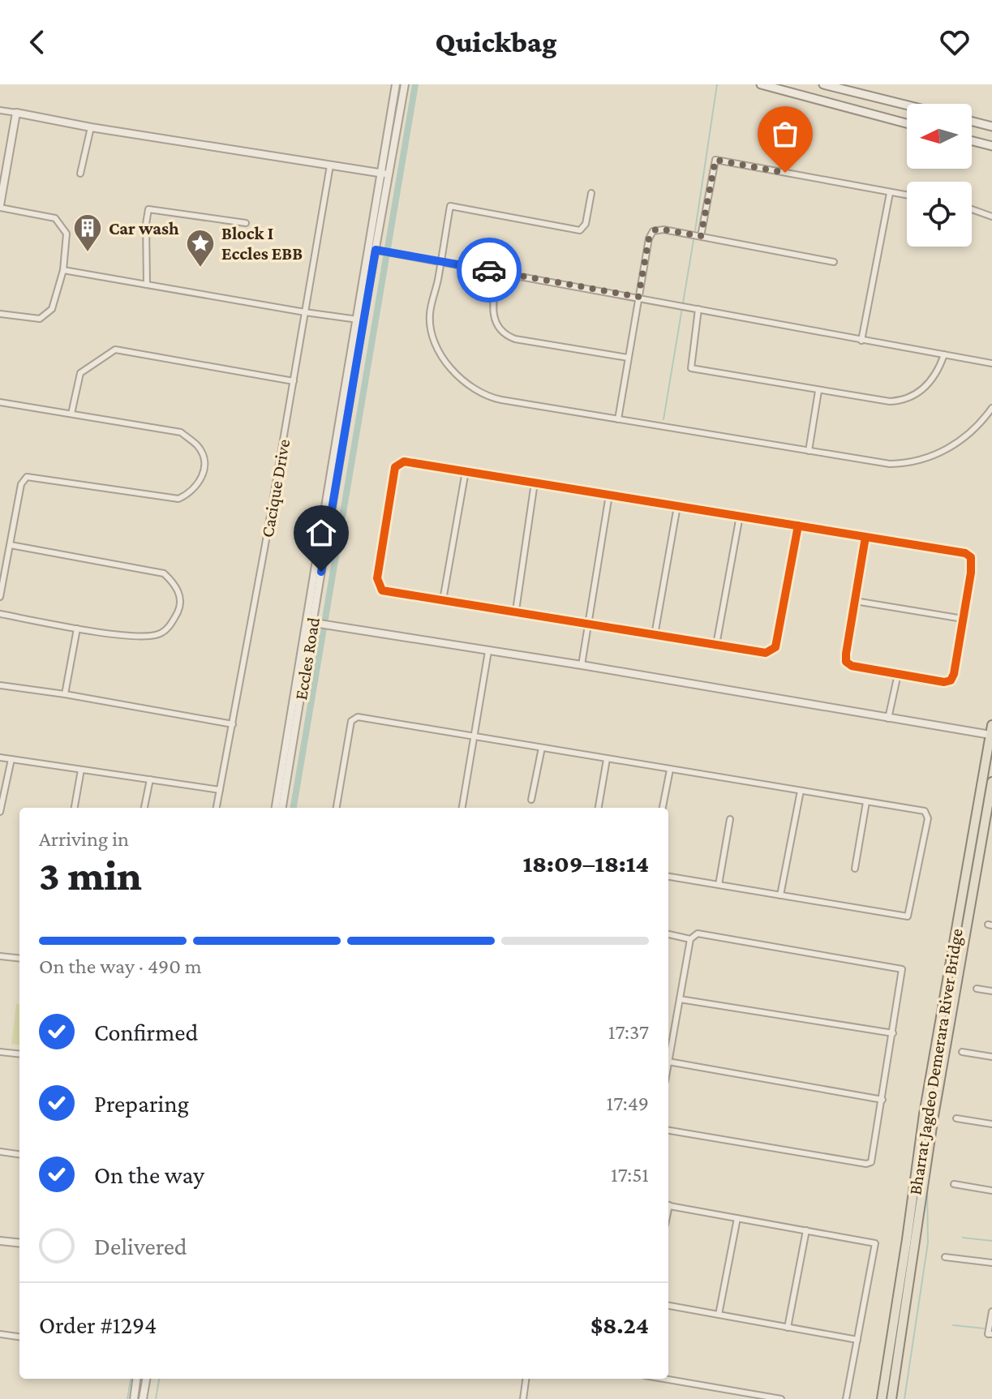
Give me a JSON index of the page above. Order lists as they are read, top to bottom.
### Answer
{
  "streets": {
    "main road": ["Bharrat Jagdeo Demerara River Bridge"],
    "street": ["Cacique Drive", "Eccles Road"]
  },
  "places": {
    "building": ["Car wash"],
    "place": ["Block I Eccles EBB"]
  },
  "north": "left",
  "page": {
    "header": "Quickbag",
    "heading": ["3 min", "Arriving in", "18:09–18:14"],
    "panel": ["Order #1294", "$8.24"],
    "bar": "On the way · 490 m",
    "list": [
      ["Confirmed", "17:37"],
      ["Preparing", "17:49"],
      ["On the way", "17:51"],
      "Delivered"
    ]
  }
}
